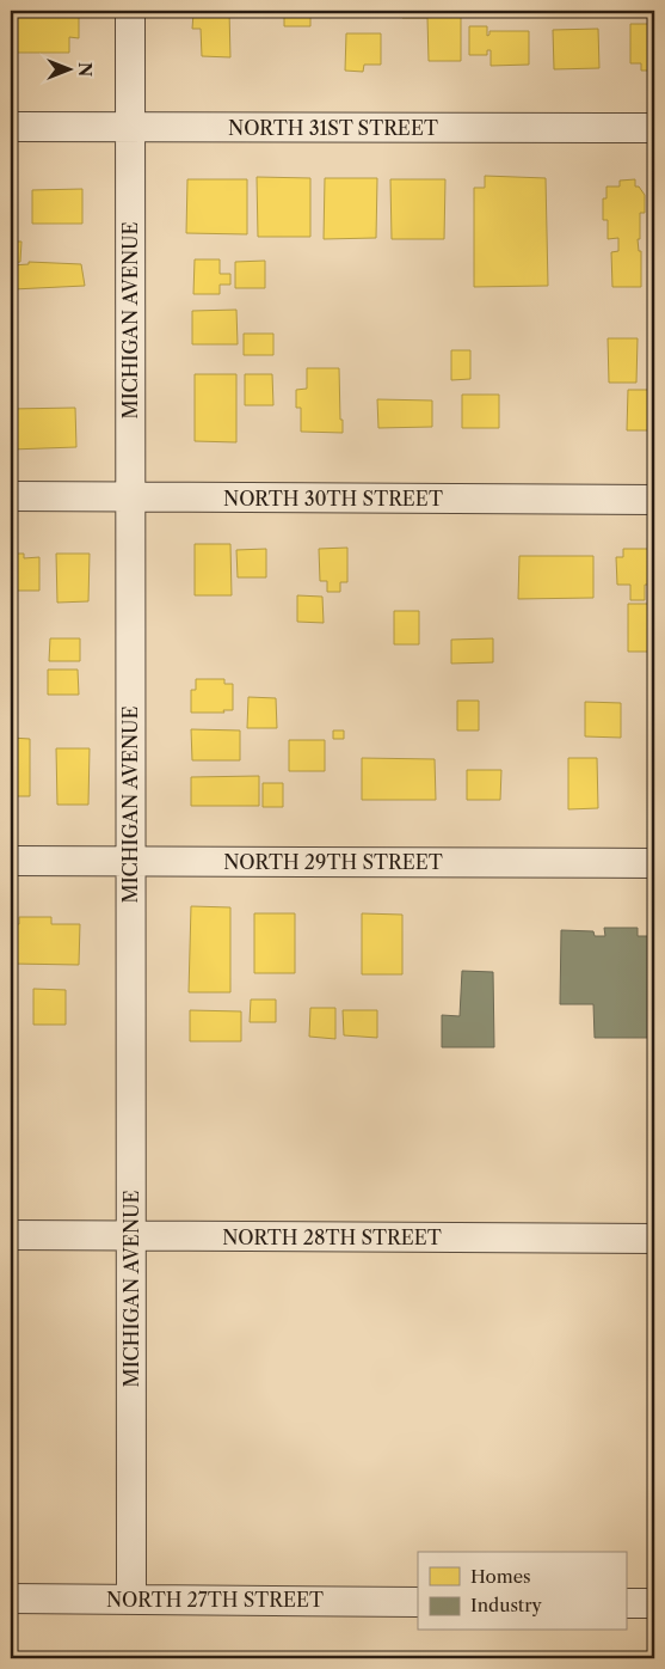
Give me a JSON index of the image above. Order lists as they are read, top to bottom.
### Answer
{
  "streets": {
    "street": [
      "NORTH 31ST STREET",
      "MICHIGAN AVENUE",
      "NORTH 30TH STREET",
      "NORTH 29TH STREET",
      "NORTH 28TH STREET",
      "NORTH 27TH STREET"
    ]
  },
  "crossings": [
    ["NORTH 31ST STREET", "MICHIGAN AVENUE"],
    ["MICHIGAN AVENUE", "NORTH 30TH STREET"],
    ["MICHIGAN AVENUE", "NORTH 29TH STREET"],
    ["MICHIGAN AVENUE", "NORTH 28TH STREET"],
    ["MICHIGAN AVENUE", "NORTH 27TH STREET"]
  ],
  "legend": ["Homes", "Industry"],
  "north": "right"
}
